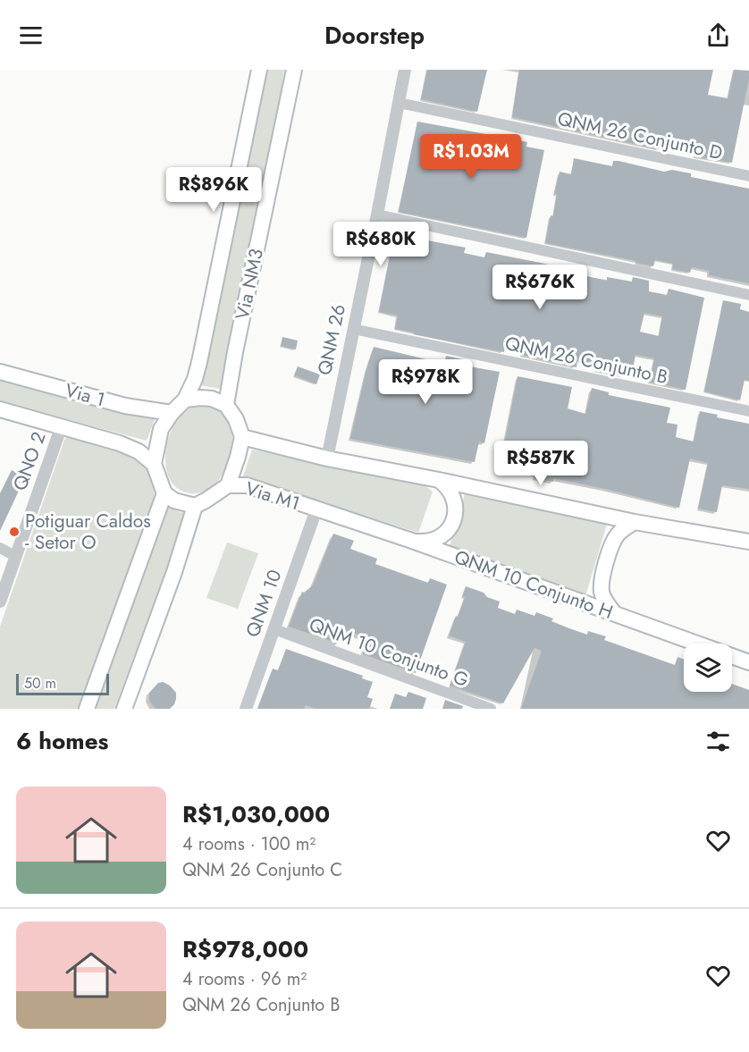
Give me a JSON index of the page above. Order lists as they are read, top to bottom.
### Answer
{
  "streets": {
    "main road": [
      "Via NM3",
      "Via 1",
      "Via M1",
      "QNM 10 Conjunto H"
    ],
    "street": [
      "QNM 26 Conjunto D",
      "QNM 26",
      "QNM 26 Conjunto B",
      "QNO 2",
      "QNM 10",
      "QNM 10 Conjunto G"
    ]
  },
  "crossings": [
    ["QNM 26 Conjunto D", "QNM 26"],
    ["Via NM3", "Via 1"],
    ["Via NM3", "Via M1"],
    ["QNM 26", "QNM 26 Conjunto B"],
    ["Via 1", "QNO 2"],
    ["Via 1", "Via M1"],
    ["Via M1", "QNM 10 Conjunto H"],
    ["Via M1", "QNM 10"],
    ["QNM 10 Conjunto H", "QNM 10"],
    ["QNM 10", "QNM 10 Conjunto G"]
  ],
  "places": ["Potiguar Caldos - Setor O"],
  "scale_bar": "50 m",
  "page": {
    "header": "Doorstep",
    "price": [
      "R$1.03M",
      "R$896K",
      "R$680K",
      "R$676K",
      "R$978K",
      "R$587K"
    ],
    "scale": "50 m",
    "heading": "6 homes",
    "list": [
      {
        "name": "R$1,030,000",
        "note": "4 rooms · 100 m² · QNM 26 Conjunto C"
      },
      {
        "name": "R$978,000",
        "note": "4 rooms · 96 m² · QNM 26 Conjunto B"
      }
    ]
  }
}
